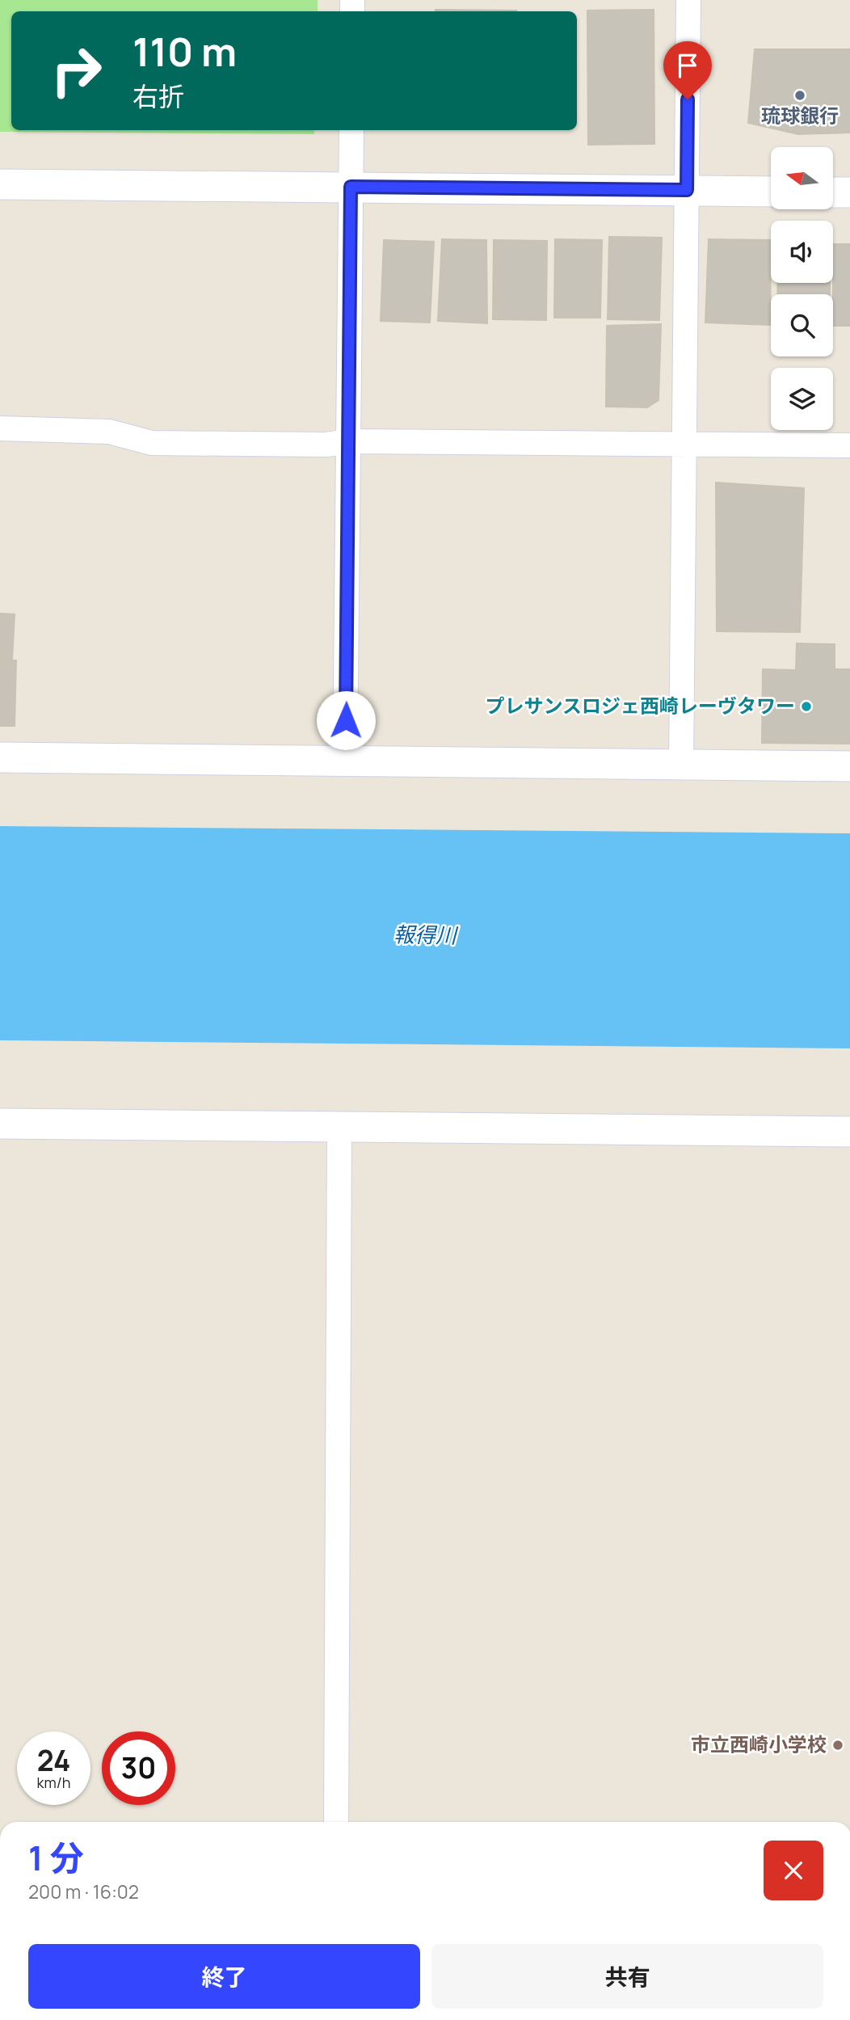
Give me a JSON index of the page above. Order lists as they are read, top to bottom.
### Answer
{
  "water": ["報得川"],
  "places": ["琉球銀行", "プレサンスロジェ西崎レーヴタワー", "市立西崎小学校"],
  "north": "left",
  "page": {
    "turn": ["110 m", "右折"],
    "speed": "24 km/h",
    "limit": "30",
    "heading": ["1 分", "200 m · 16:02"],
    "buttons": ["終了", "共有"]
  }
}
